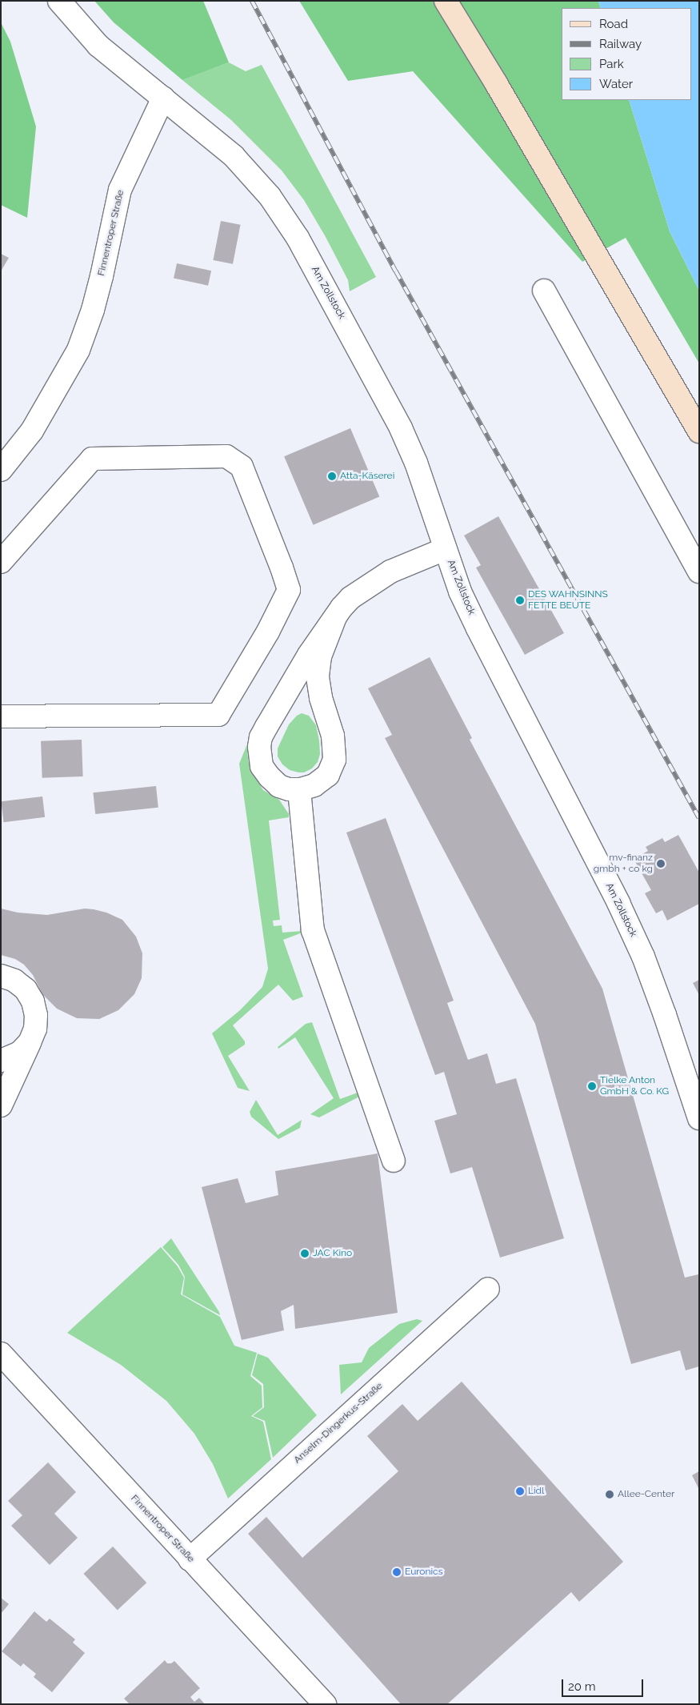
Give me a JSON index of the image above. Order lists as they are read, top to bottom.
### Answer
{
  "streets": {
    "street": ["Finnentroper Straße", "Am Zollstock", "Anselm-Dingerkus-Straße"]
  },
  "crossings": [
    ["Finnentroper Straße", "Am Zollstock"],
    ["Finnentroper Straße", "Anselm-Dingerkus-Straße"]
  ],
  "places": [
    "Atta-Käserei",
    "DES WAHNSINNS FETTE BEUTE",
    "mv-finanz gmbh + co kg",
    "Tielke Anton GmbH & Co. KG",
    "JAC Kino",
    "Lidl",
    "Allee-Center",
    "Euronics"
  ],
  "legend": [
    "Road",
    "Railway",
    "Park",
    "Water"
  ],
  "scale_bar": "20 m"
}
